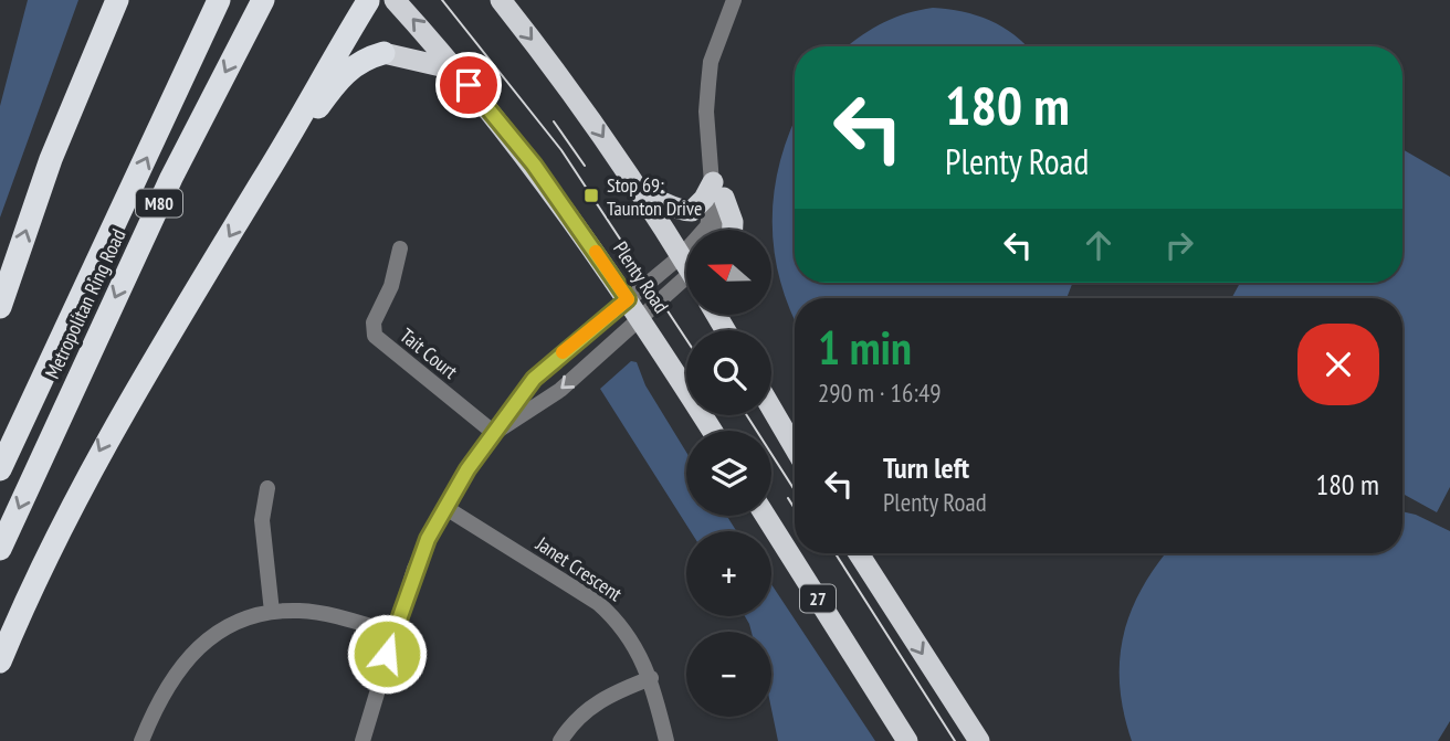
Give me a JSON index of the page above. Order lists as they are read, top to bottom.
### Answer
{
  "streets": {
    "highway": [
      "M80",
      "Plenty Road",
      "Metropolitan Ring Road",
      "27"
    ],
    "street": ["Tait Court", "Janet Crescent"]
  },
  "places": {
    "transit": ["Stop 69: Taunton Drive"]
  },
  "north": "left",
  "page": {
    "turn": ["180 m", "Plenty Road"],
    "map_buttons": ["+", "−"],
    "heading": ["1 min", "290 m · 16:49"],
    "list": [
      {
        "name": "Turn left",
        "note": "Plenty Road",
        "value": "180 m"
      }
    ]
  }
}
